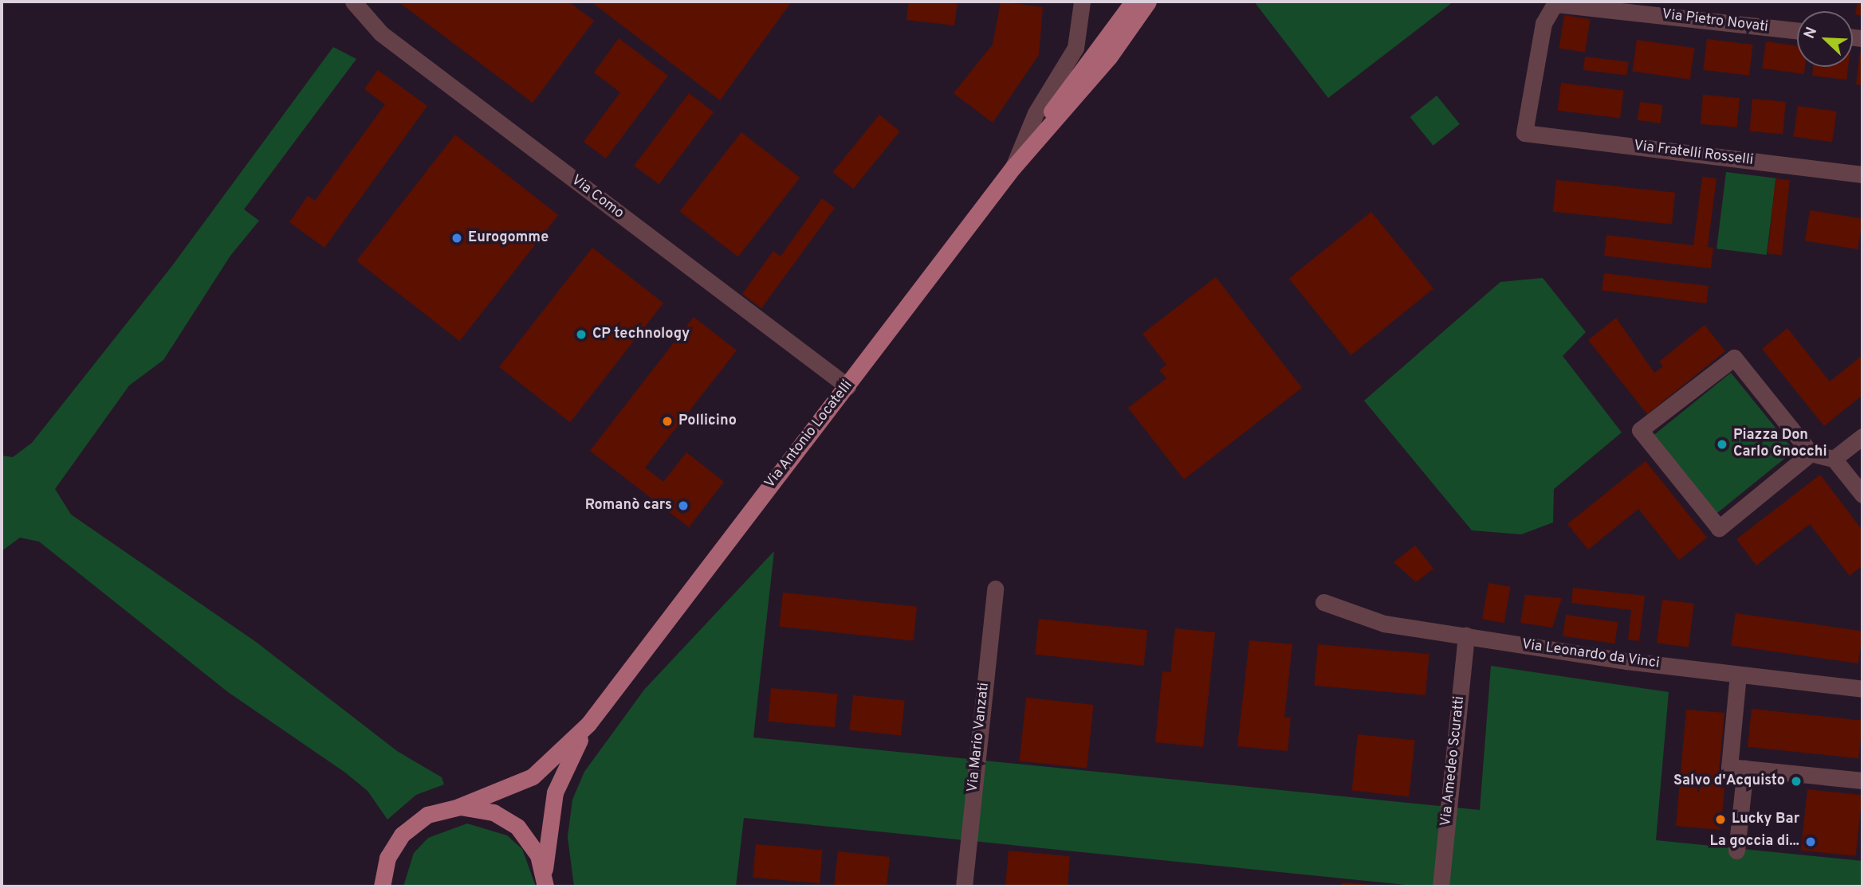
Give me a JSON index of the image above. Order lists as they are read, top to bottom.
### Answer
{
  "streets": {
    "main road": ["Via Antonio Locatelli"],
    "street": [
      "Via Pietro Novati",
      "Via Fratelli Rosselli",
      "Via Como",
      "Via Leonardo da Vinci",
      "Via Mario Vanzati",
      "Via Amedeo Scuratti"
    ]
  },
  "crossings": [
    ["Via Pietro Novati", "Via Fratelli Rosselli"],
    ["Via Como", "Via Antonio Locatelli"],
    ["Via Leonardo da Vinci", "Via Amedeo Scuratti"]
  ],
  "places": [
    "Eurogomme",
    "CP technology",
    "Pollicino",
    "Piazza Don Carlo Gnocchi",
    "Romanò cars",
    "Salvo d'Acquisto",
    "Lucky Bar",
    "La goccia di..."
  ],
  "north": "top left"
}
